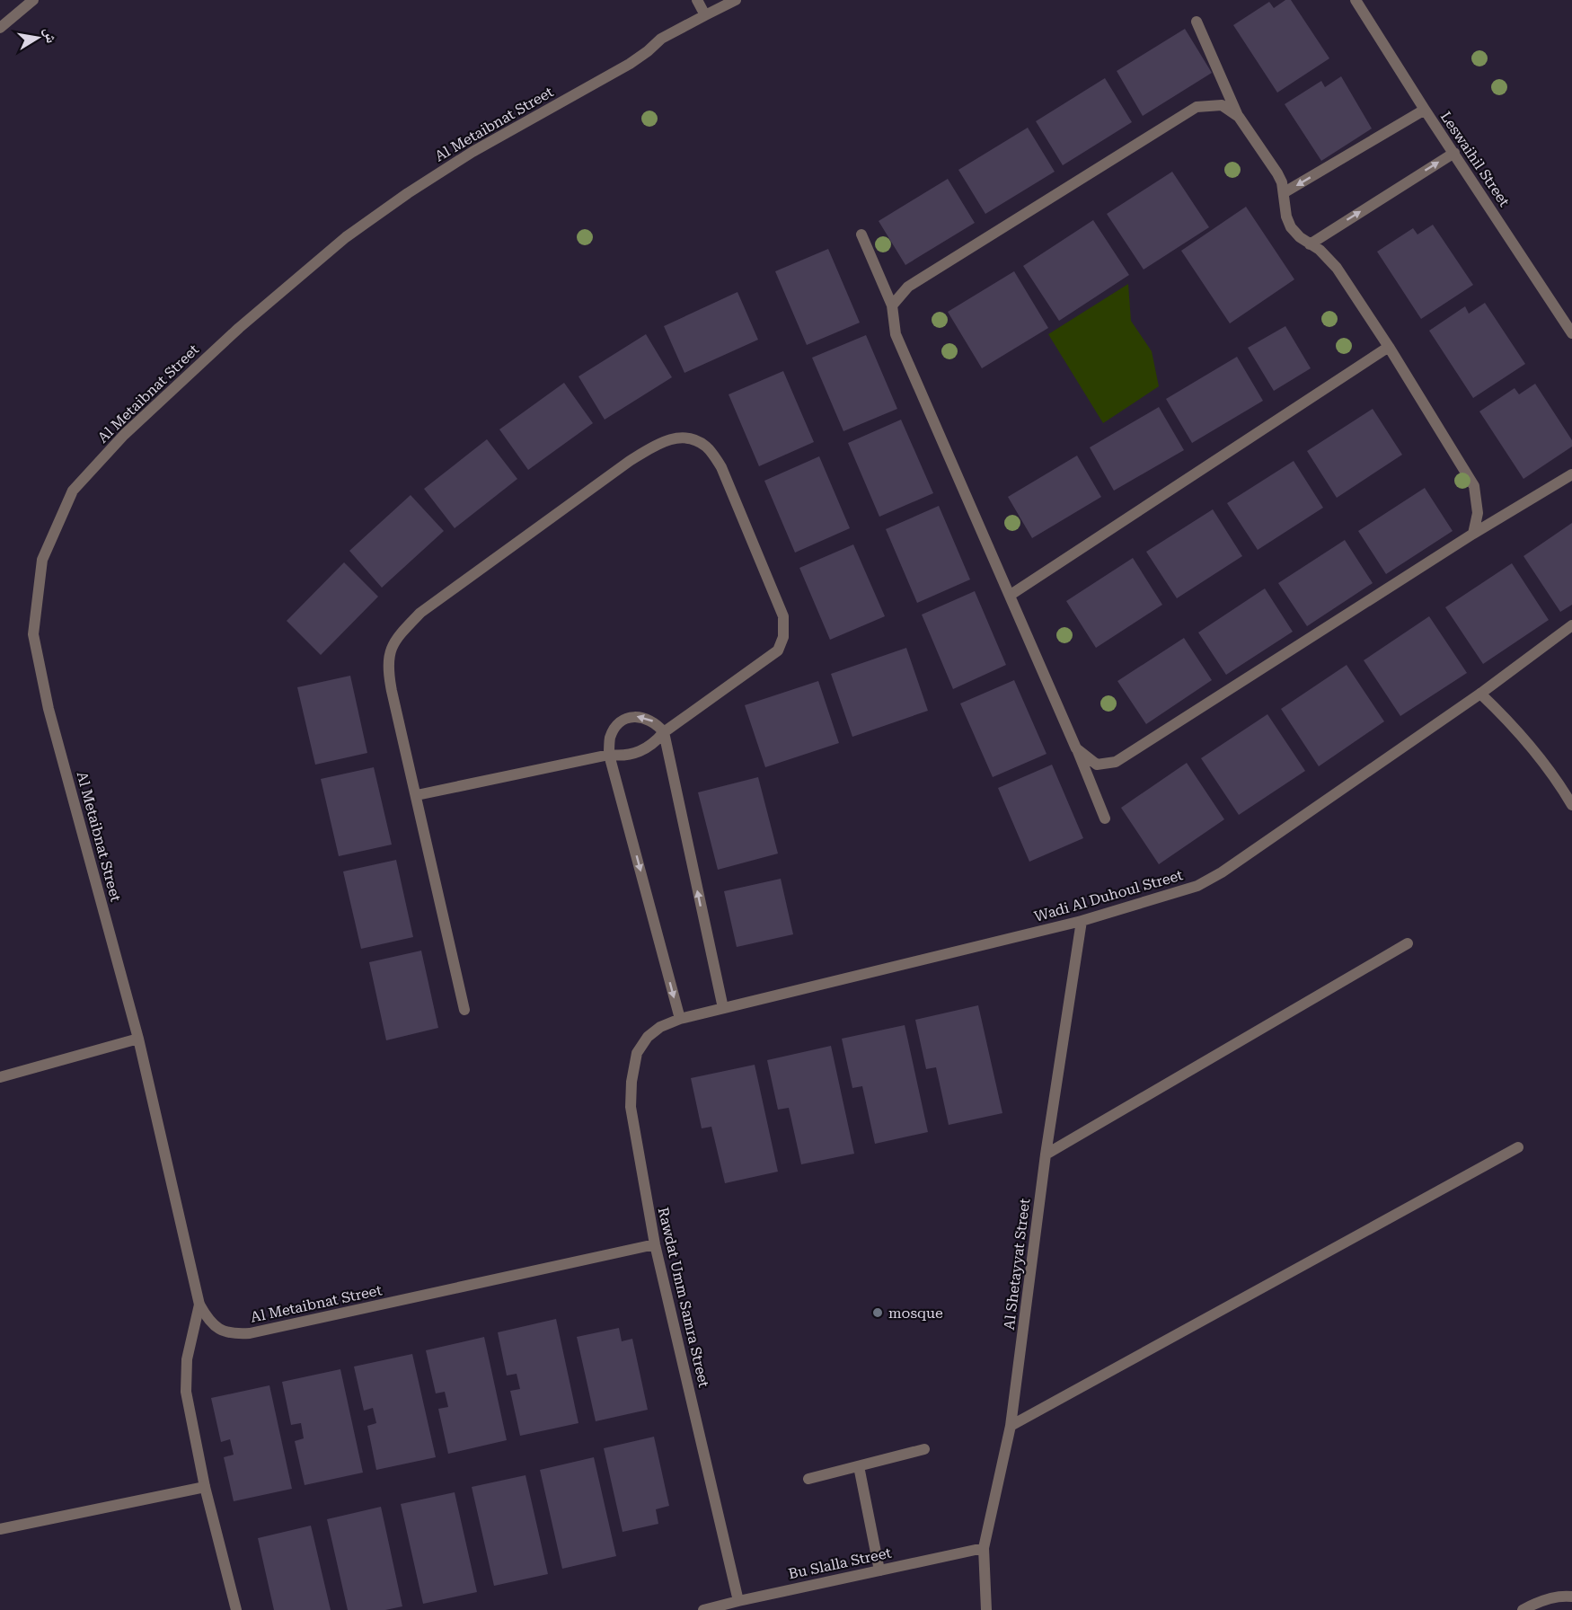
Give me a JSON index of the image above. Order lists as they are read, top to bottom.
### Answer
{
  "streets": {
    "street": [
      "Al Metaibnat Street",
      "Leswaihil Street",
      "Wadi Al Duhoul Street",
      "Al Shetayyat Street",
      "Rawdat Umm Samra Street",
      "Bu Slalla Street"
    ]
  },
  "crossings": [
    ["Al Metaibnat Street", "Rawdat Umm Samra Street"],
    ["Wadi Al Duhoul Street", "Al Shetayyat Street"],
    ["Wadi Al Duhoul Street", "Rawdat Umm Samra Street"],
    ["Al Shetayyat Street", "Bu Slalla Street"],
    ["Rawdat Umm Samra Street", "Bu Slalla Street"]
  ],
  "places": ["mosque"],
  "north": "right"
}
